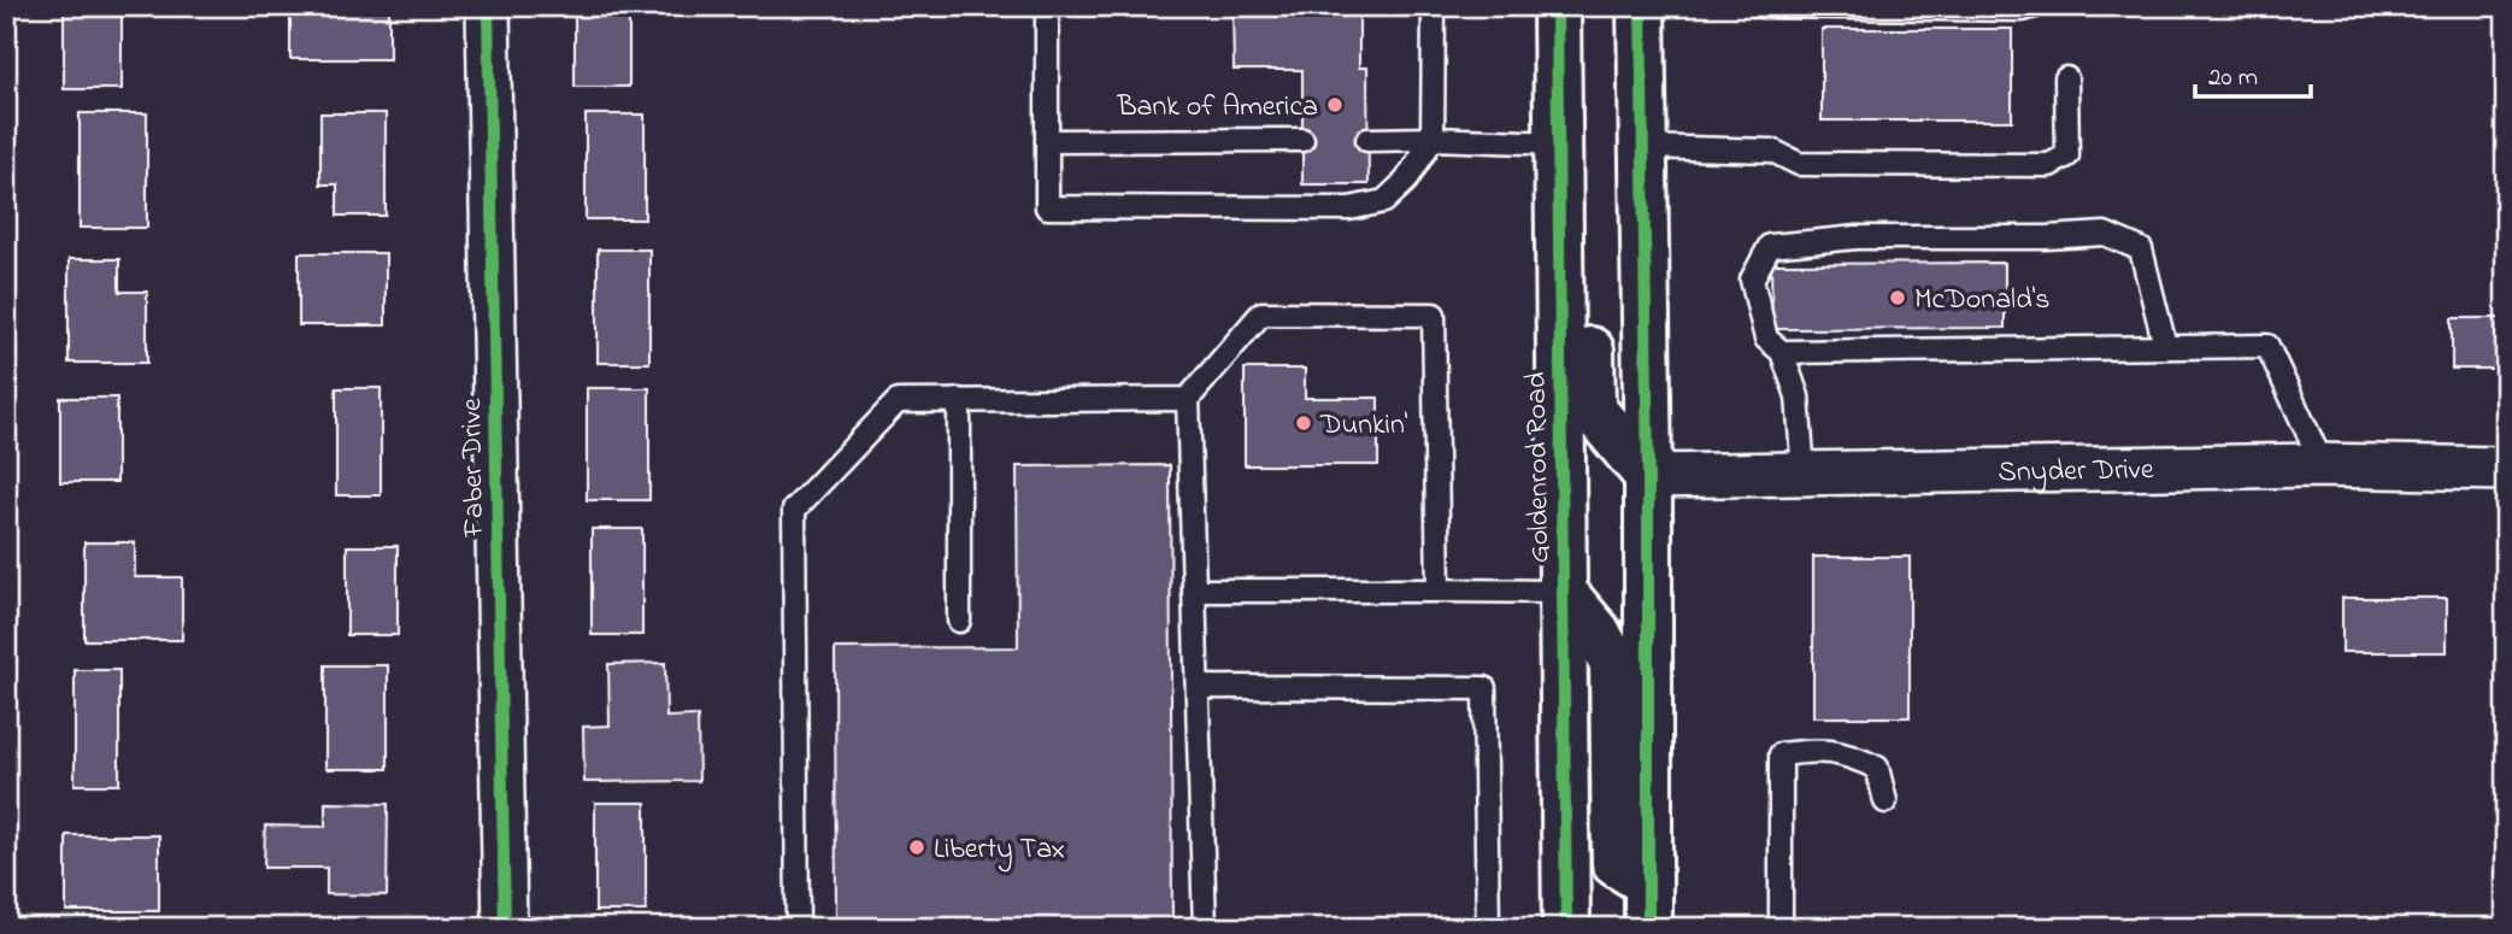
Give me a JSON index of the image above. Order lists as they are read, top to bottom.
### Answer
{
  "streets": {
    "main road": ["Goldenrod Road"],
    "street": ["Faber Drive", "Snyder Drive"]
  },
  "places": [
    "Bank of America",
    "McDonald's",
    "Dunkin'",
    "Liberty Tax"
  ],
  "scale_bar": "20 m"
}
